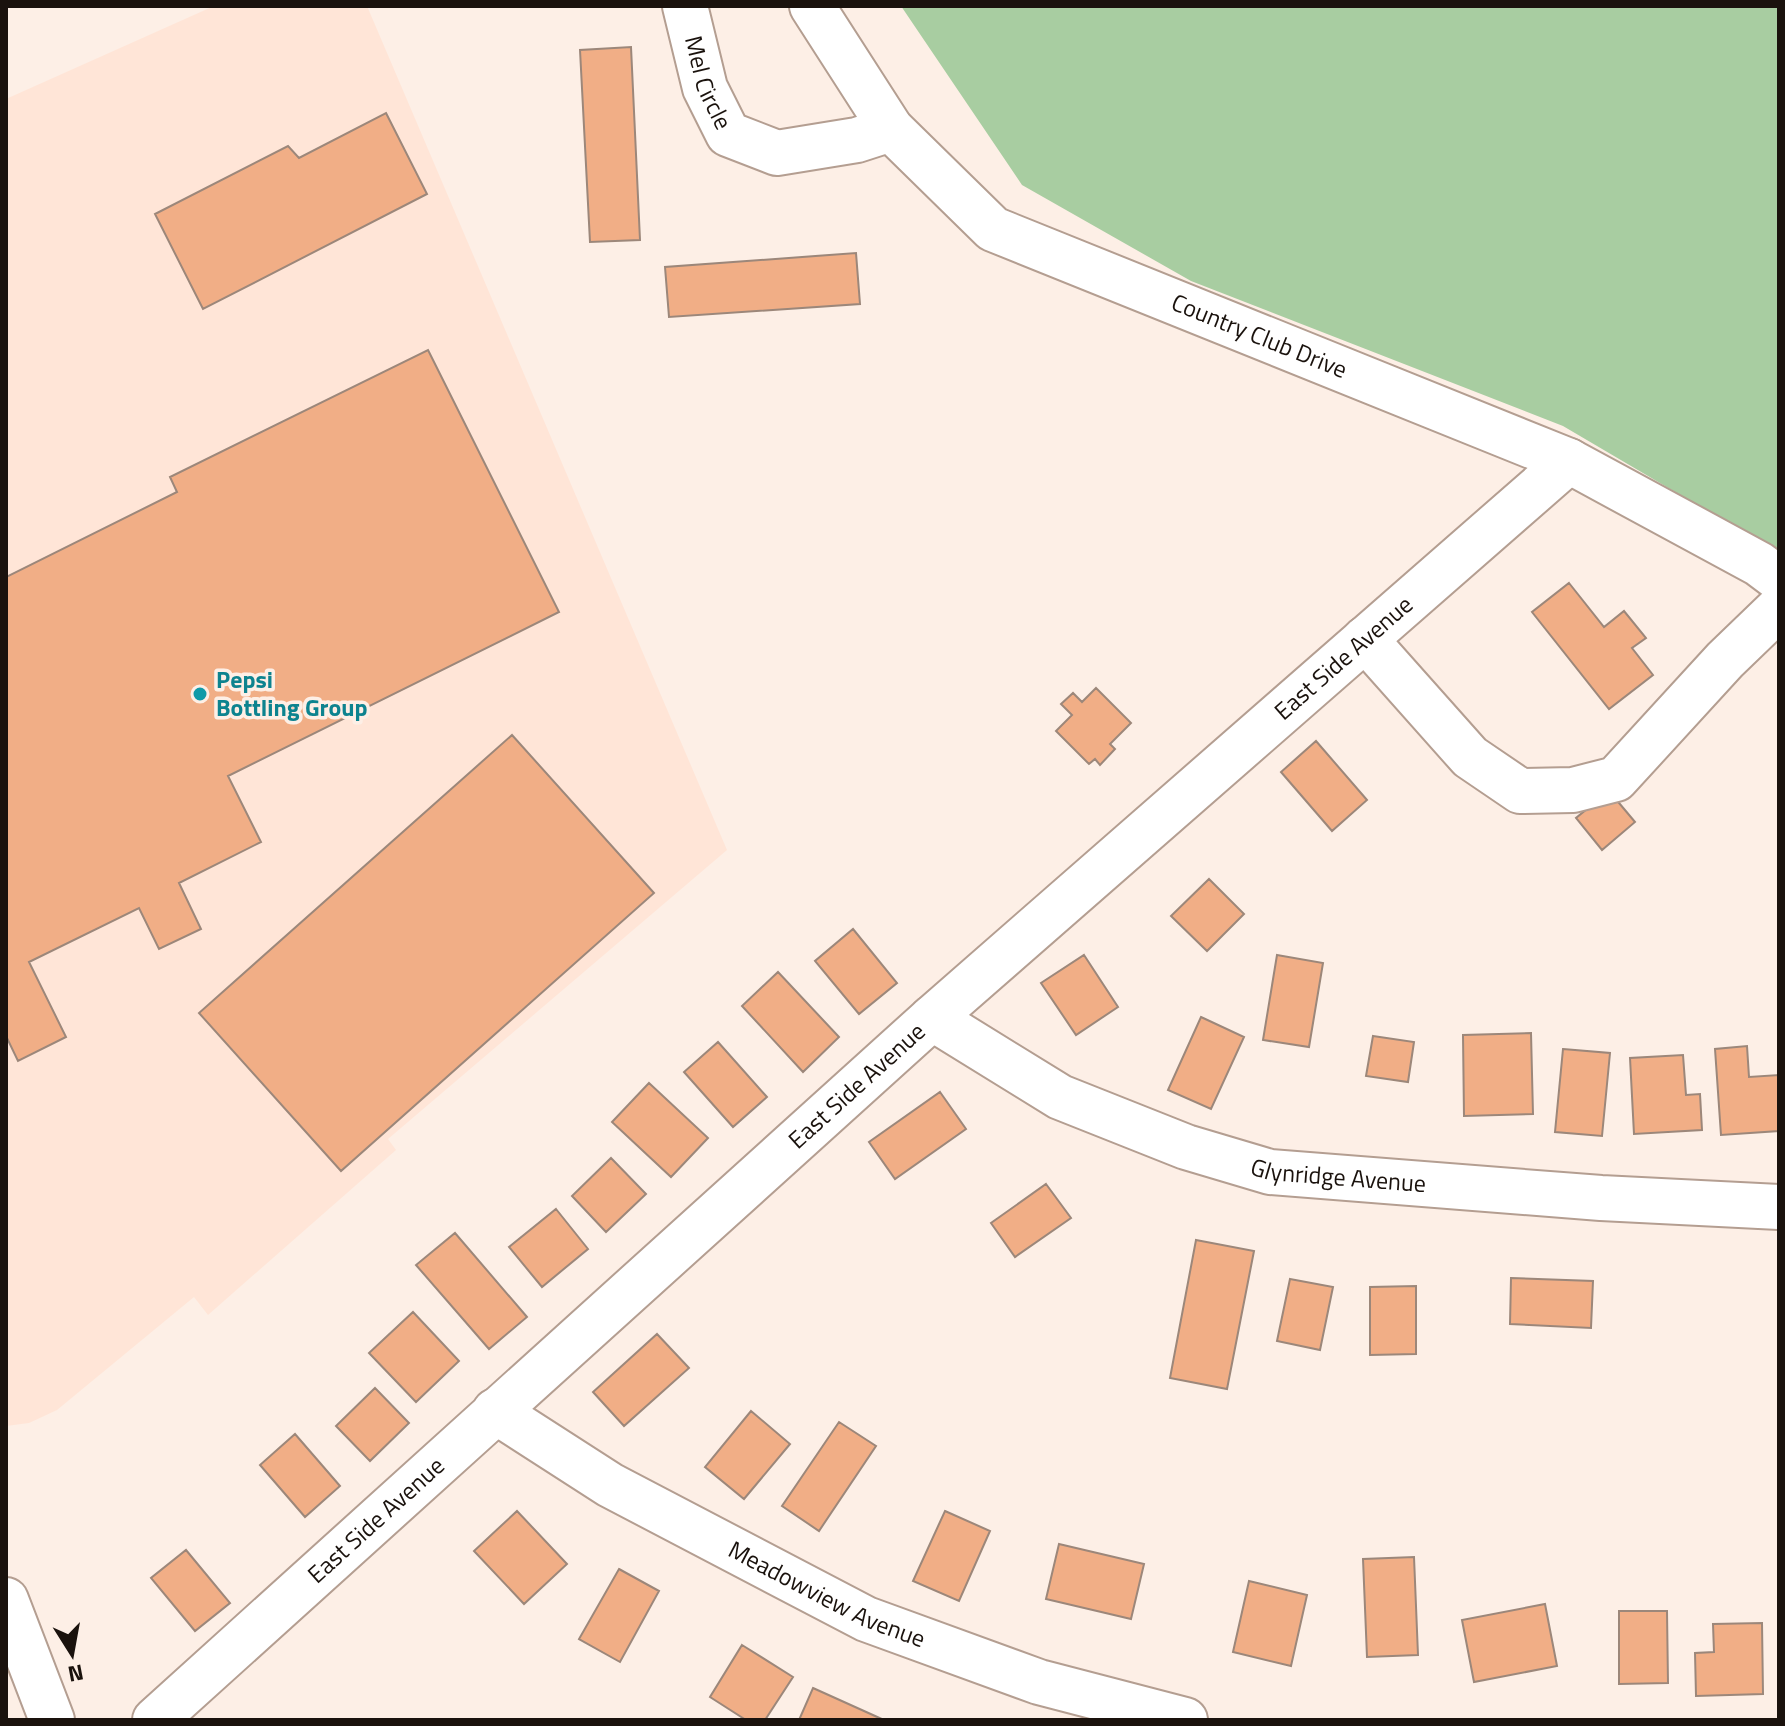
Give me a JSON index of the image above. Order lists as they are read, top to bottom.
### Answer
{
  "streets": {
    "street": [
      "Mel Circle",
      "Country Club Drive",
      "East Side Avenue",
      "Glynridge Avenue",
      "Meadowview Avenue"
    ]
  },
  "crossings": [
    ["Mel Circle", "Country Club Drive"],
    ["Country Club Drive", "East Side Avenue"],
    ["East Side Avenue", "Glynridge Avenue"],
    ["East Side Avenue", "Meadowview Avenue"]
  ],
  "places": ["Pepsi Bottling Group"],
  "north": "bottom"
}
